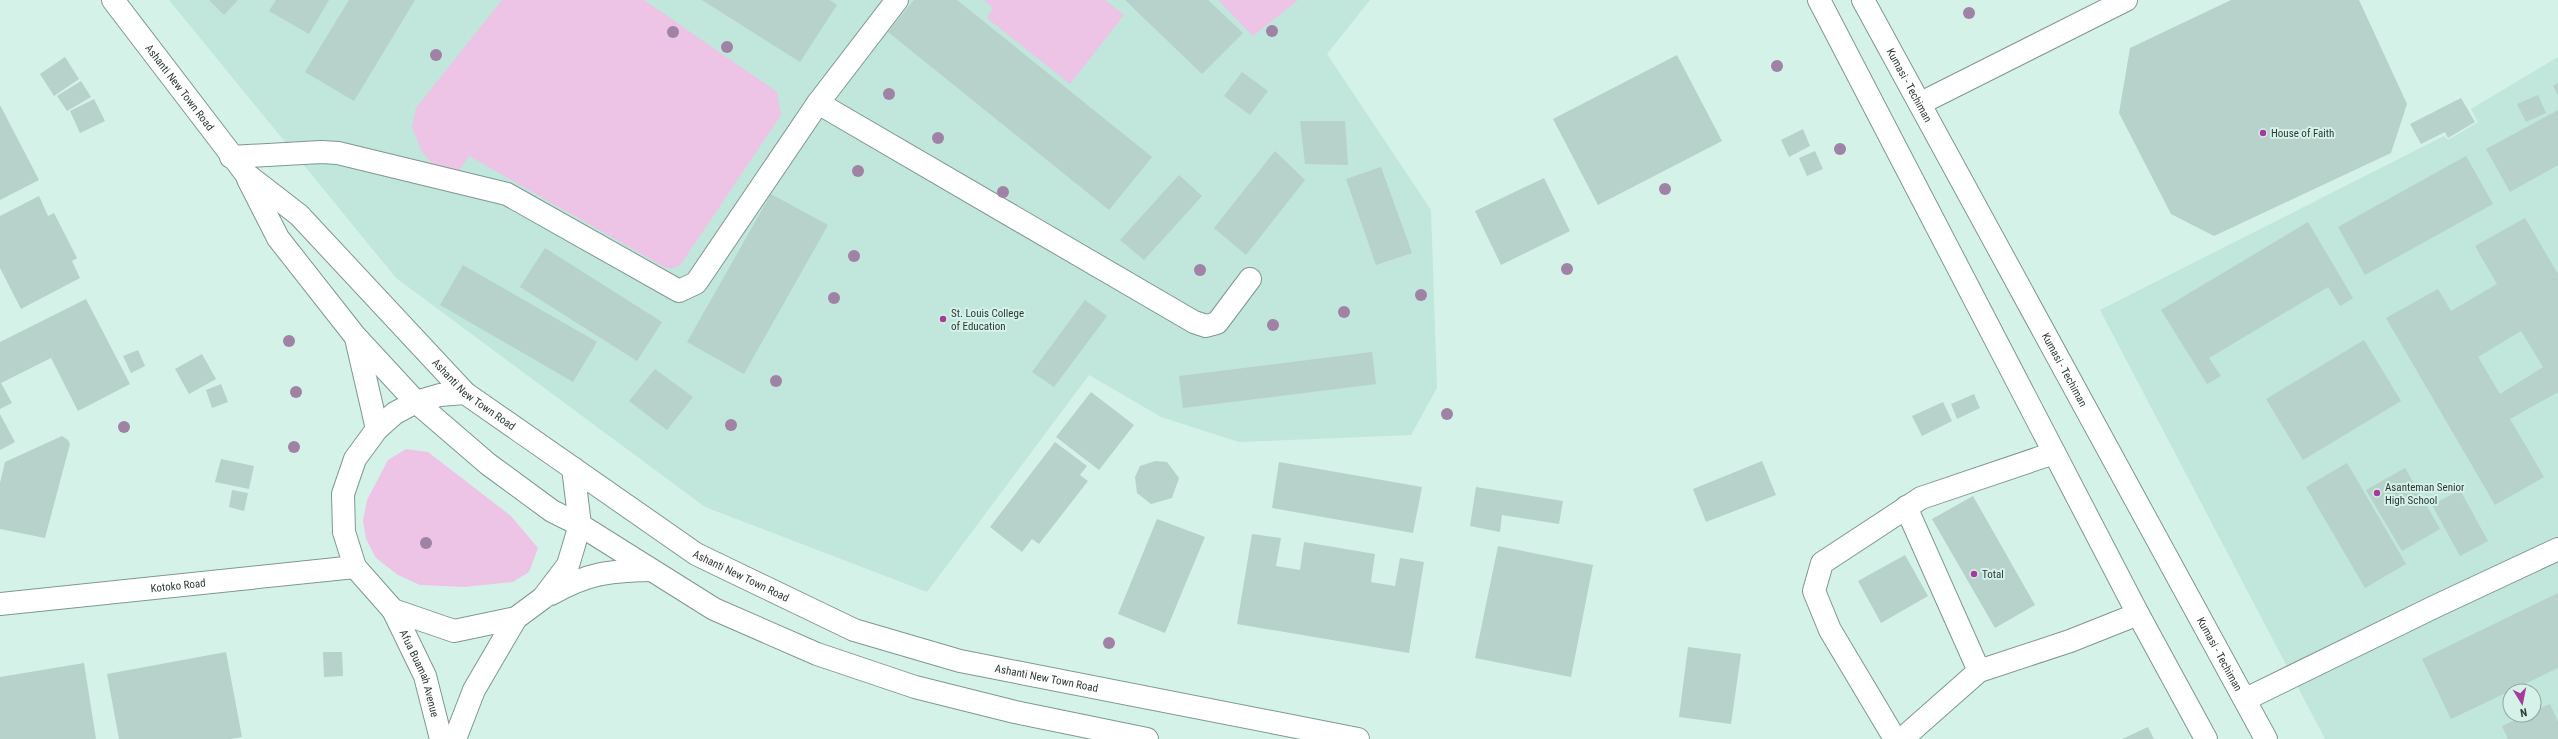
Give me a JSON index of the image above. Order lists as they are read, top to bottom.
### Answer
{
  "streets": {
    "street": [
      "Kumasi - Techiman",
      "Ashanti New Town Road",
      "Kotoko Road",
      "Afua Buamah Avenue"
    ]
  },
  "places": [
    "House of Faith",
    "St. Louis College of Education",
    "Asanteman Senior High School",
    "Total"
  ],
  "north": "bottom"
}
